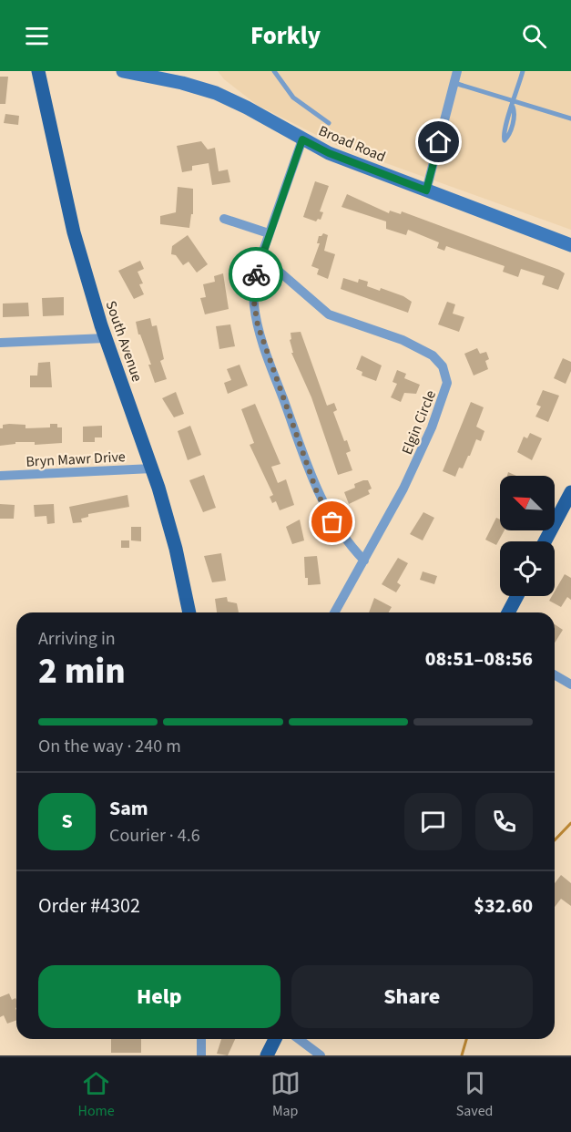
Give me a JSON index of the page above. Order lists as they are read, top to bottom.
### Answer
{
  "streets": {
    "main road": ["South Avenue"],
    "street": ["Broad Road", "Elgin Circle", "Bryn Mawr Drive"]
  },
  "crossings": [
    ["South Avenue", "Bryn Mawr Drive"]
  ],
  "north": "top left",
  "page": {
    "header": "Forkly",
    "heading": ["2 min", "Arriving in", "08:51–08:56"],
    "panel": [
      "Sam",
      "Courier · 4.6",
      "Order #4302",
      "$32.60"
    ],
    "bar": "On the way · 240 m",
    "round": "S",
    "buttons": ["Help", "Share"],
    "tabs": ["Home", "Map", "Saved"]
  }
}
